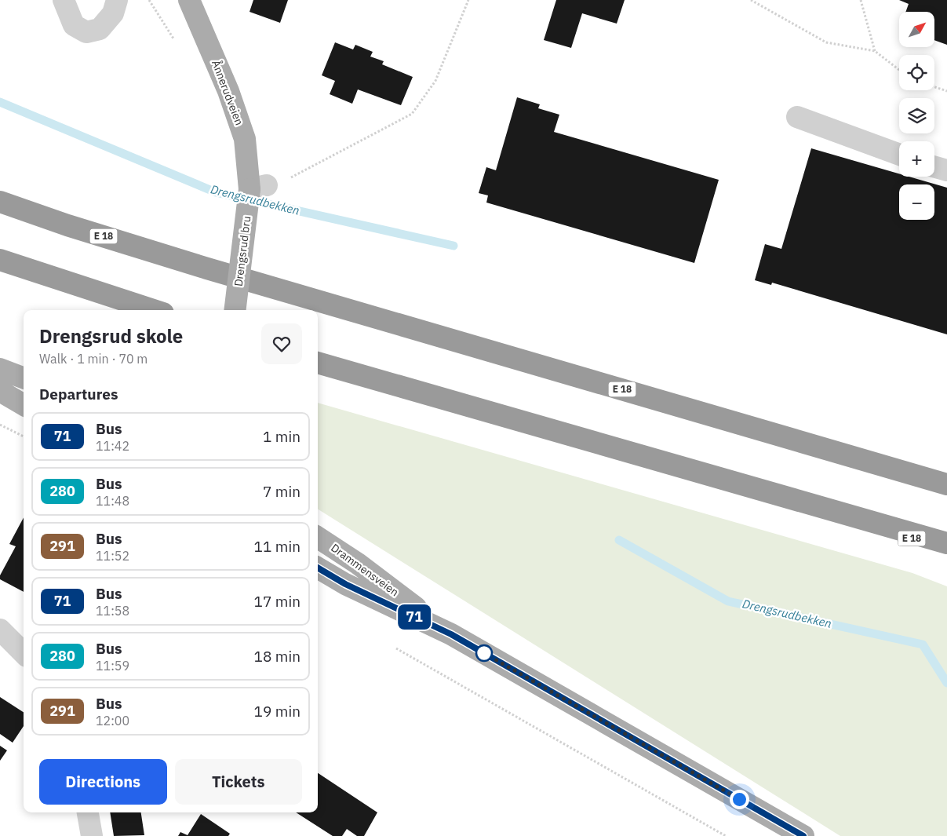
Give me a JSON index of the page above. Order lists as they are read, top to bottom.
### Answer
{
  "streets": {
    "highway": ["E 18"],
    "main road": ["Ånnerudveien", "Drengsrud bru", "Drammensveien"]
  },
  "crossings": [
    ["Ånnerudveien", "Drengsrud bru"]
  ],
  "water": ["Drengsrudbekken"],
  "lines": ["bus line 71"],
  "north": "top right",
  "page": {
    "on_map": "71",
    "map_buttons": ["+", "−"],
    "heading": [
      ["Drengsrud skole", "Walk · 1 min · 70 m"],
      "Departures"
    ],
    "list": [
      {
        "mark": "71",
        "name": "Bus",
        "note": "11:42",
        "value": "1 min"
      },
      {
        "mark": "280",
        "name": "Bus",
        "note": "11:48",
        "value": "7 min"
      },
      {
        "mark": "291",
        "name": "Bus",
        "note": "11:52",
        "value": "11 min"
      },
      {
        "mark": "71",
        "name": "Bus",
        "note": "11:58",
        "value": "17 min"
      },
      {
        "mark": "280",
        "name": "Bus",
        "note": "11:59",
        "value": "18 min"
      },
      {
        "mark": "291",
        "name": "Bus",
        "note": "12:00",
        "value": "19 min"
      }
    ],
    "buttons": ["Directions", "Tickets"]
  }
}
